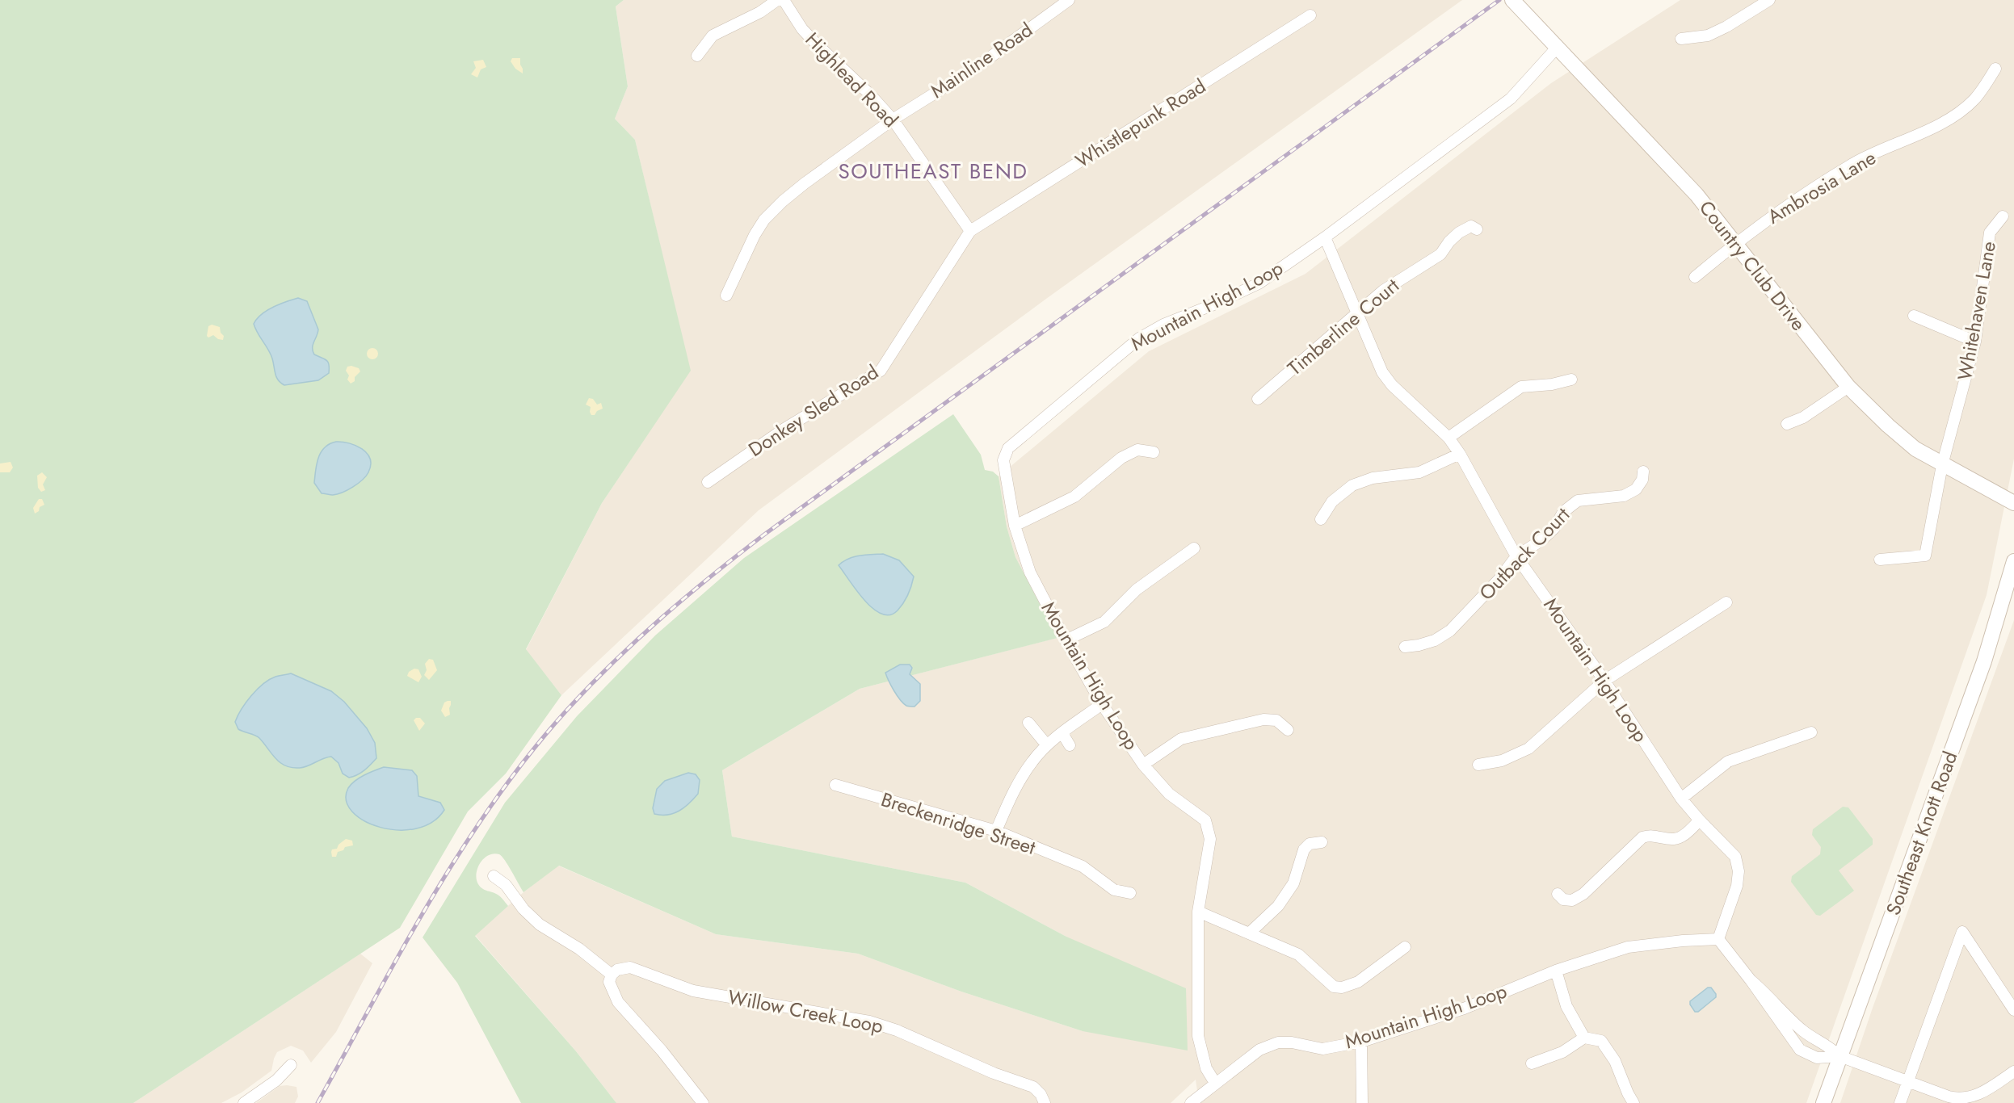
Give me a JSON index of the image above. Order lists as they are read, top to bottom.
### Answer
{
  "streets": {
    "street": [
      "Mainline Road",
      "Highlead Road",
      "Whistlepunk Road",
      "Ambrosia Lane",
      "Country Club Drive",
      "Mountain High Loop",
      "Whitehaven Lane",
      "Timberline Court",
      "Donkey Sled Road",
      "Outback Court",
      "Breckenridge Street",
      "Southeast Knott Road",
      "Willow Creek Loop"
    ]
  },
  "crossings": [
    ["Mainline Road", "Highlead Road"],
    ["Highlead Road", "Whistlepunk Road"],
    ["Highlead Road", "Donkey Sled Road"],
    ["Whistlepunk Road", "Donkey Sled Road"],
    ["Ambrosia Lane", "Country Club Drive"],
    ["Country Club Drive", "Mountain High Loop"],
    ["Country Club Drive", "Whitehaven Lane"],
    ["Mountain High Loop", "Timberline Court"],
    ["Mountain High Loop", "Outback Court"]
  ],
  "districts": ["SOUTHEAST BEND"]
}
